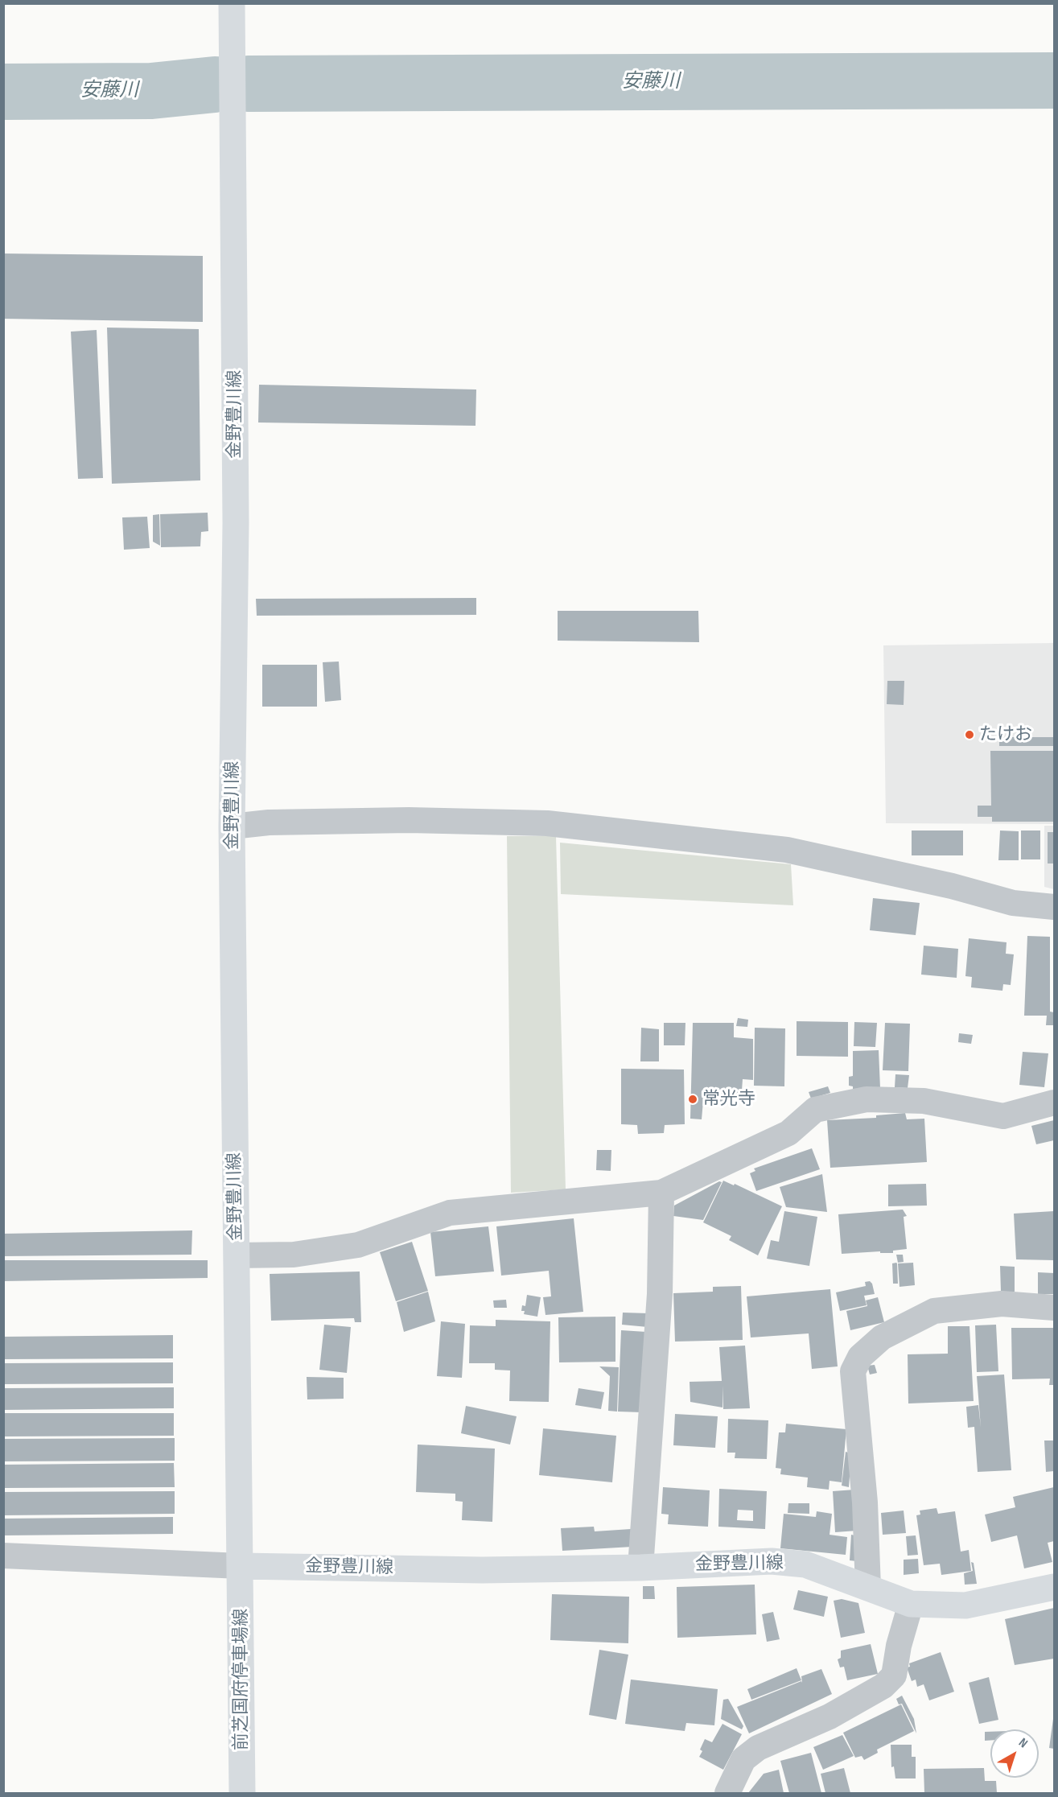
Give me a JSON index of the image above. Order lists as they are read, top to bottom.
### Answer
{
  "streets": {
    "main road": ["金野豊川線", "前芝国府停車場線"]
  },
  "crossings": [
    ["金野豊川線", "前芝国府停車場線"]
  ],
  "water": ["安藤川"],
  "places": ["たけお", "常光寺"],
  "north": "top right"
}
